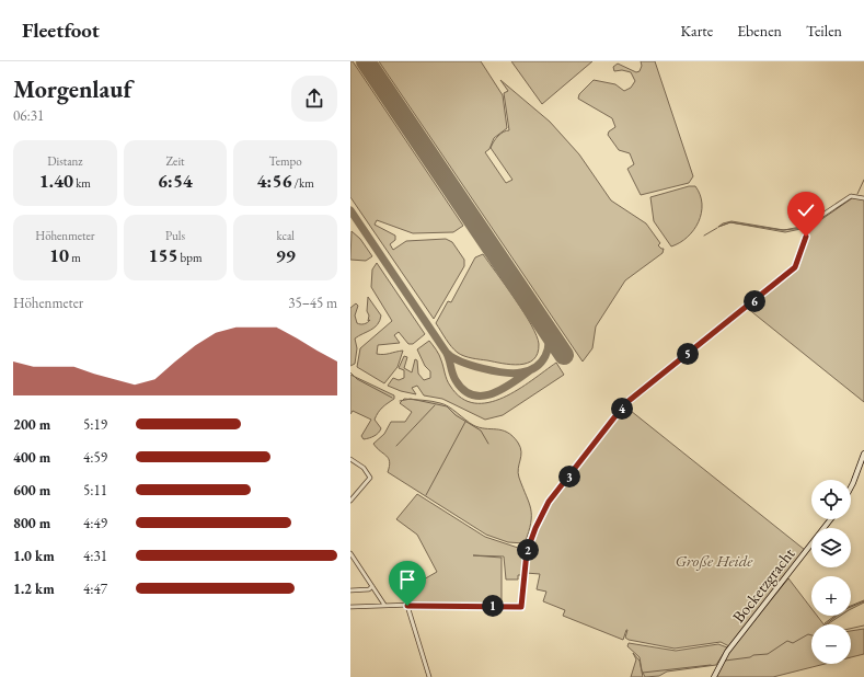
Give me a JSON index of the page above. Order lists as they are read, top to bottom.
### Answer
{
  "streets": {
    "street": ["Bocketzgracht"]
  },
  "parks": ["Große Heide"],
  "page": {
    "header": "Fleetfoot",
    "nav": ["Karte", "Ebenen", "Teilen"],
    "heading": ["Morgenlauf", "06:31"],
    "stats": [
      ["Distanz", "1.40 km"],
      ["Zeit", "6:54"],
      ["Tempo", "4:56 /km"],
      ["Höhenmeter", "10 m"],
      ["Puls", "155 bpm"],
      ["kcal", "99"]
    ],
    "chart": ["Höhenmeter", "35–45 m"],
    "pins": [
      "6",
      "5",
      "4",
      "3",
      "2",
      "1"
    ],
    "list": [
      {
        "name": "200 m",
        "note": "5:19"
      },
      {
        "name": "400 m",
        "note": "4:59"
      },
      {
        "name": "600 m",
        "note": "5:11"
      },
      {
        "name": "800 m",
        "note": "4:49"
      },
      {
        "name": "1.0 km",
        "note": "4:31"
      },
      {
        "name": "1.2 km",
        "note": "4:47"
      }
    ],
    "map_buttons": ["+", "−"]
  }
}
